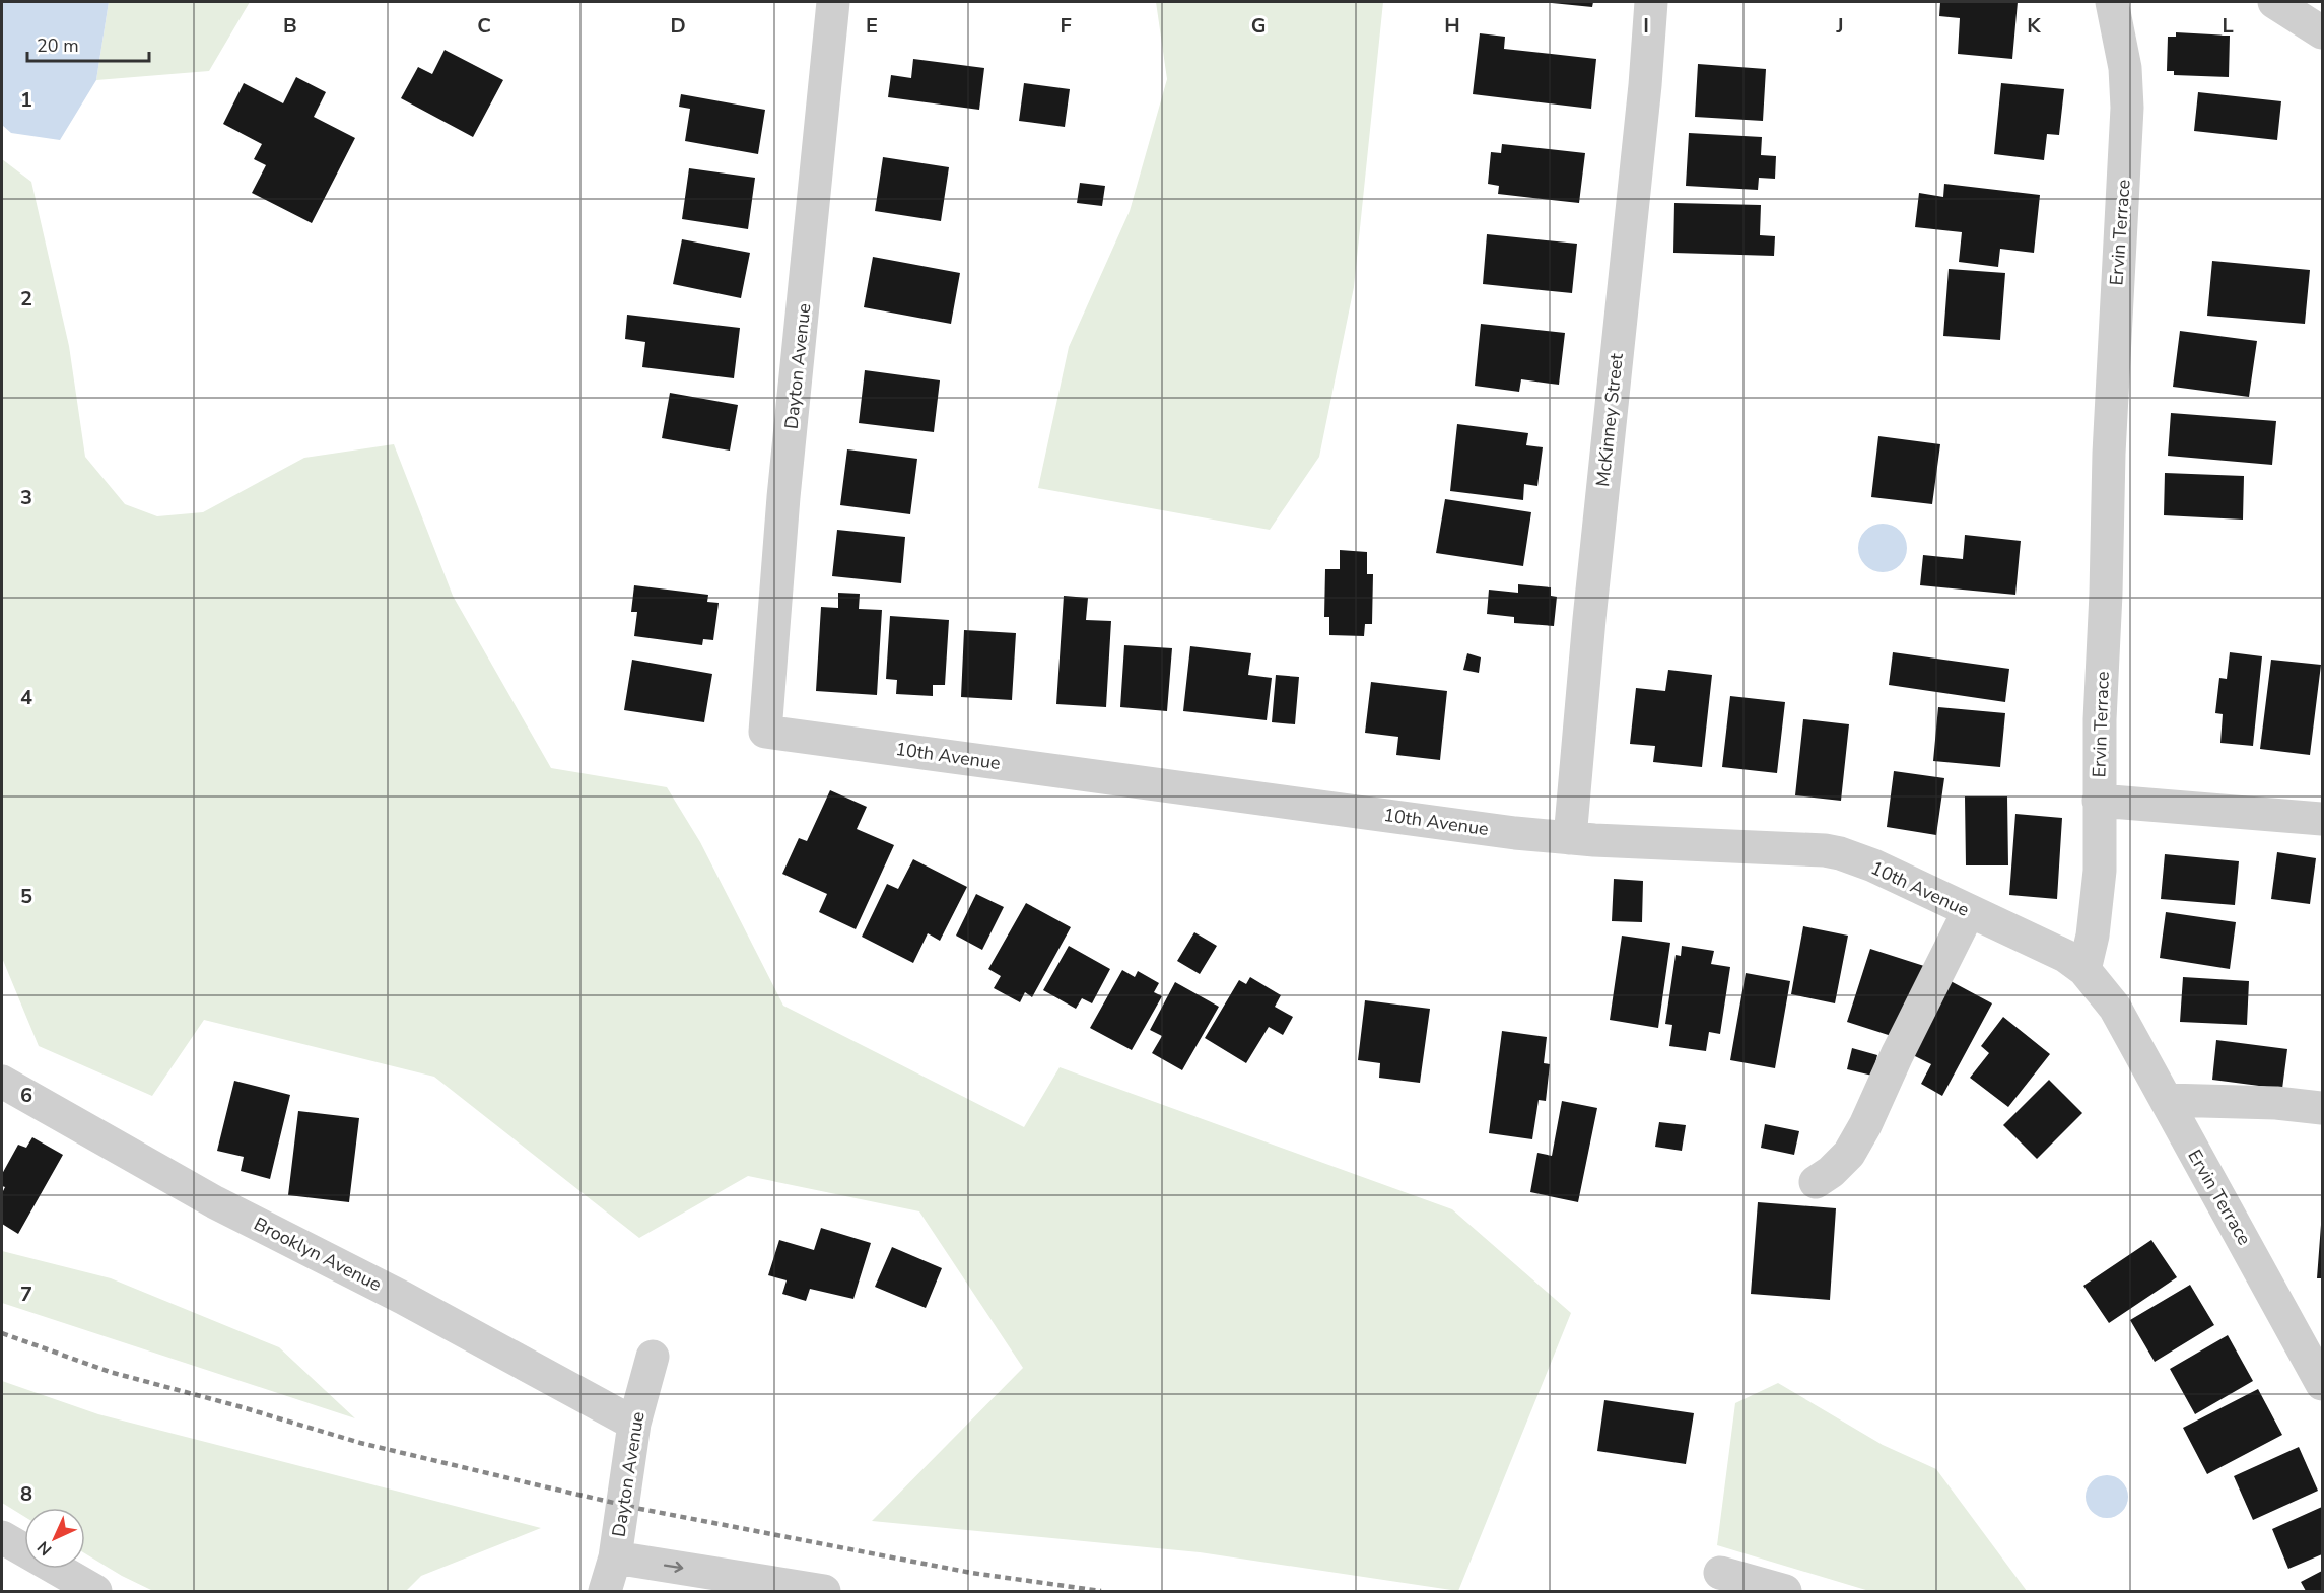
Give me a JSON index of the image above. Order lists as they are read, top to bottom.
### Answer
{
  "streets": {
    "street": [
      "Ervin Terrace",
      "Dayton Avenue",
      "McKinney Street",
      "10th Avenue",
      "Brooklyn Avenue"
    ]
  },
  "crossings": [
    ["Ervin Terrace", "10th Avenue"],
    ["Dayton Avenue", "10th Avenue"],
    ["Dayton Avenue", "Brooklyn Avenue"],
    ["McKinney Street", "10th Avenue"]
  ],
  "scale_bar": "20 m",
  "north": "bottom left",
  "grid": {
    "columns": [
      "B",
      "C",
      "D",
      "E",
      "F",
      "G",
      "H",
      "I",
      "J",
      "K",
      "L"
    ],
    "rows": [
      "1",
      "2",
      "3",
      "4",
      "5",
      "6",
      "7",
      "8"
    ]
  }
}
